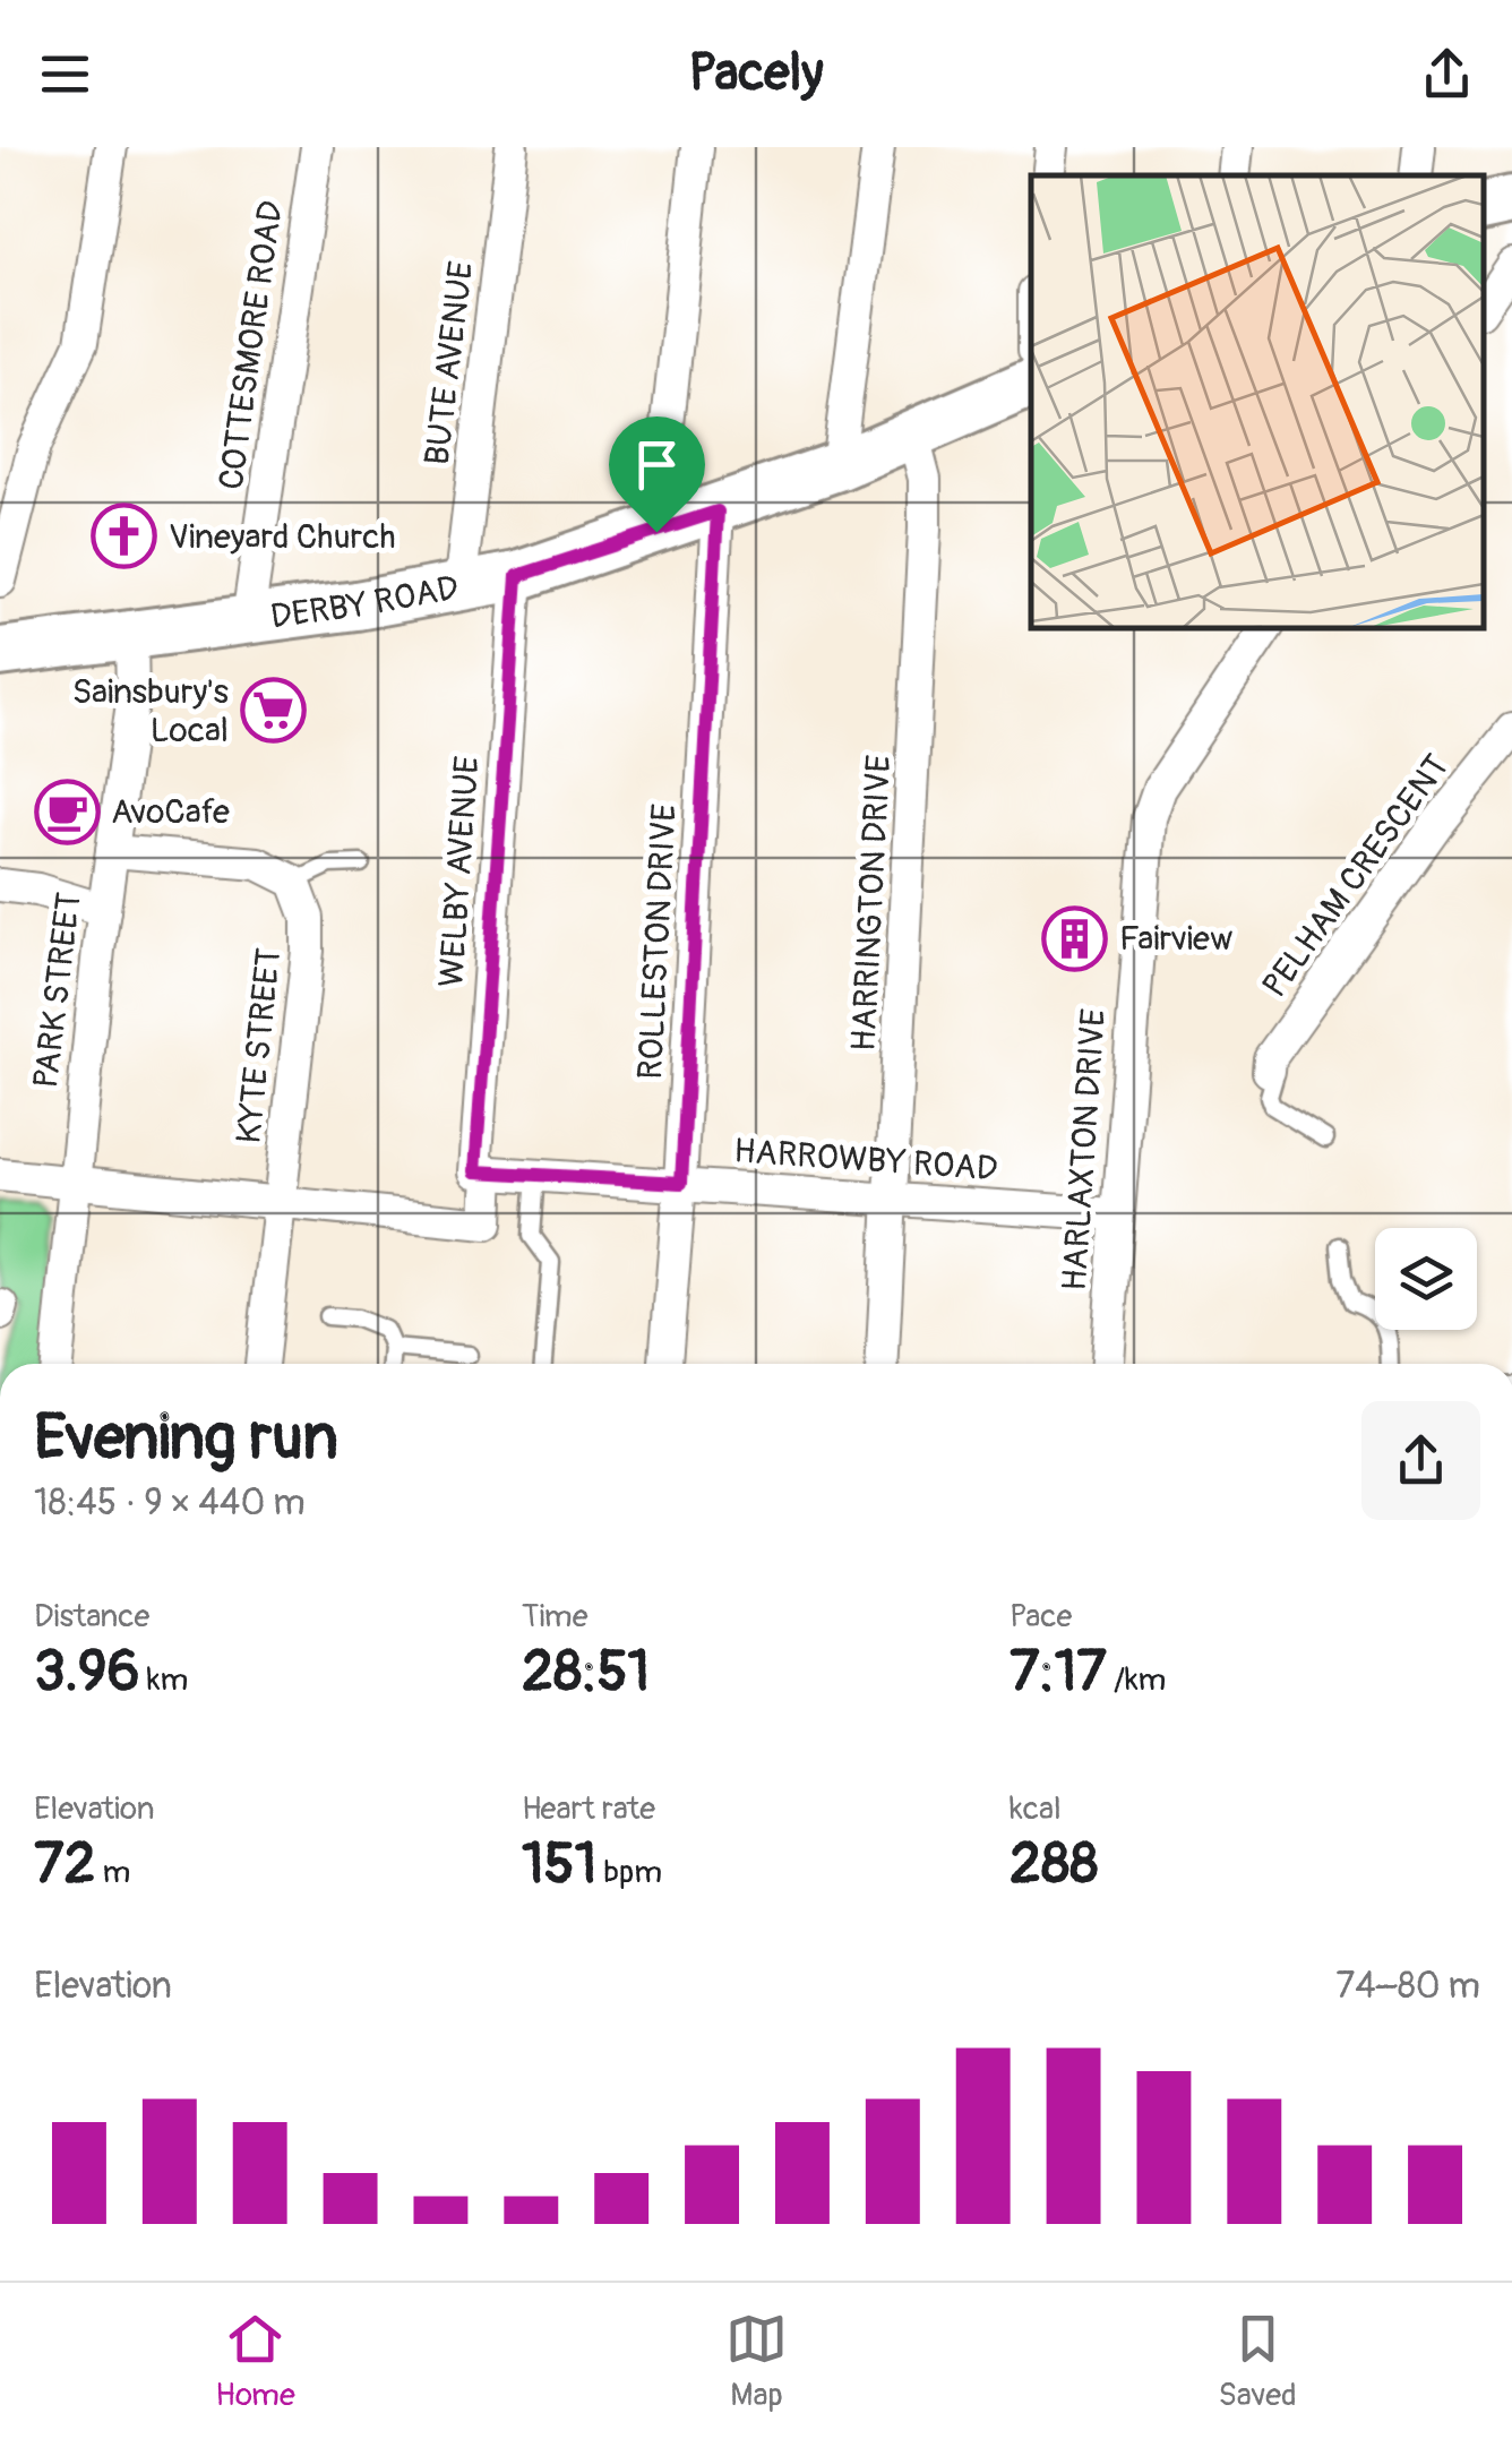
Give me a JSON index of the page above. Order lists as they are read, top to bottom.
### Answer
{
  "streets": {
    "main road": ["DERBY ROAD"],
    "street": [
      "COTTESMORE ROAD",
      "BUTE AVENUE",
      "WELBY AVENUE",
      "PELHAM CRESCENT",
      "HARRINGTON DRIVE",
      "ROLLESTON DRIVE",
      "PARK STREET",
      "KYTE STREET",
      "HARLAXTON DRIVE",
      "HARROWBY ROAD"
    ]
  },
  "crossings": [
    ["COTTESMORE ROAD", "DERBY ROAD"],
    ["BUTE AVENUE", "DERBY ROAD"],
    ["DERBY ROAD", "WELBY AVENUE"],
    ["DERBY ROAD", "HARRINGTON DRIVE"],
    ["DERBY ROAD", "ROLLESTON DRIVE"],
    ["DERBY ROAD", "PARK STREET"],
    ["WELBY AVENUE", "KYTE STREET"],
    ["WELBY AVENUE", "HARROWBY ROAD"],
    ["HARRINGTON DRIVE", "HARROWBY ROAD"],
    ["ROLLESTON DRIVE", "HARROWBY ROAD"],
    ["HARLAXTON DRIVE", "HARROWBY ROAD"]
  ],
  "places": {
    "church": ["Vineyard Church"],
    "supermarket": ["Sainsbury's Local"],
    "cafe": ["AvoCafe"],
    "building": ["Fairview"]
  },
  "page": {
    "header": "Pacely",
    "heading": ["Evening run", "18:45 · 9 × 440 m"],
    "stats": [
      ["Distance", "3.96 km"],
      ["Time", "28:51"],
      ["Pace", "7:17 /km"],
      ["Elevation", "72 m"],
      ["Heart rate", "151 bpm"],
      ["kcal", "288"]
    ],
    "chart": ["Elevation", "74–80 m"],
    "tabs": ["Home", "Map", "Saved"]
  }
}
